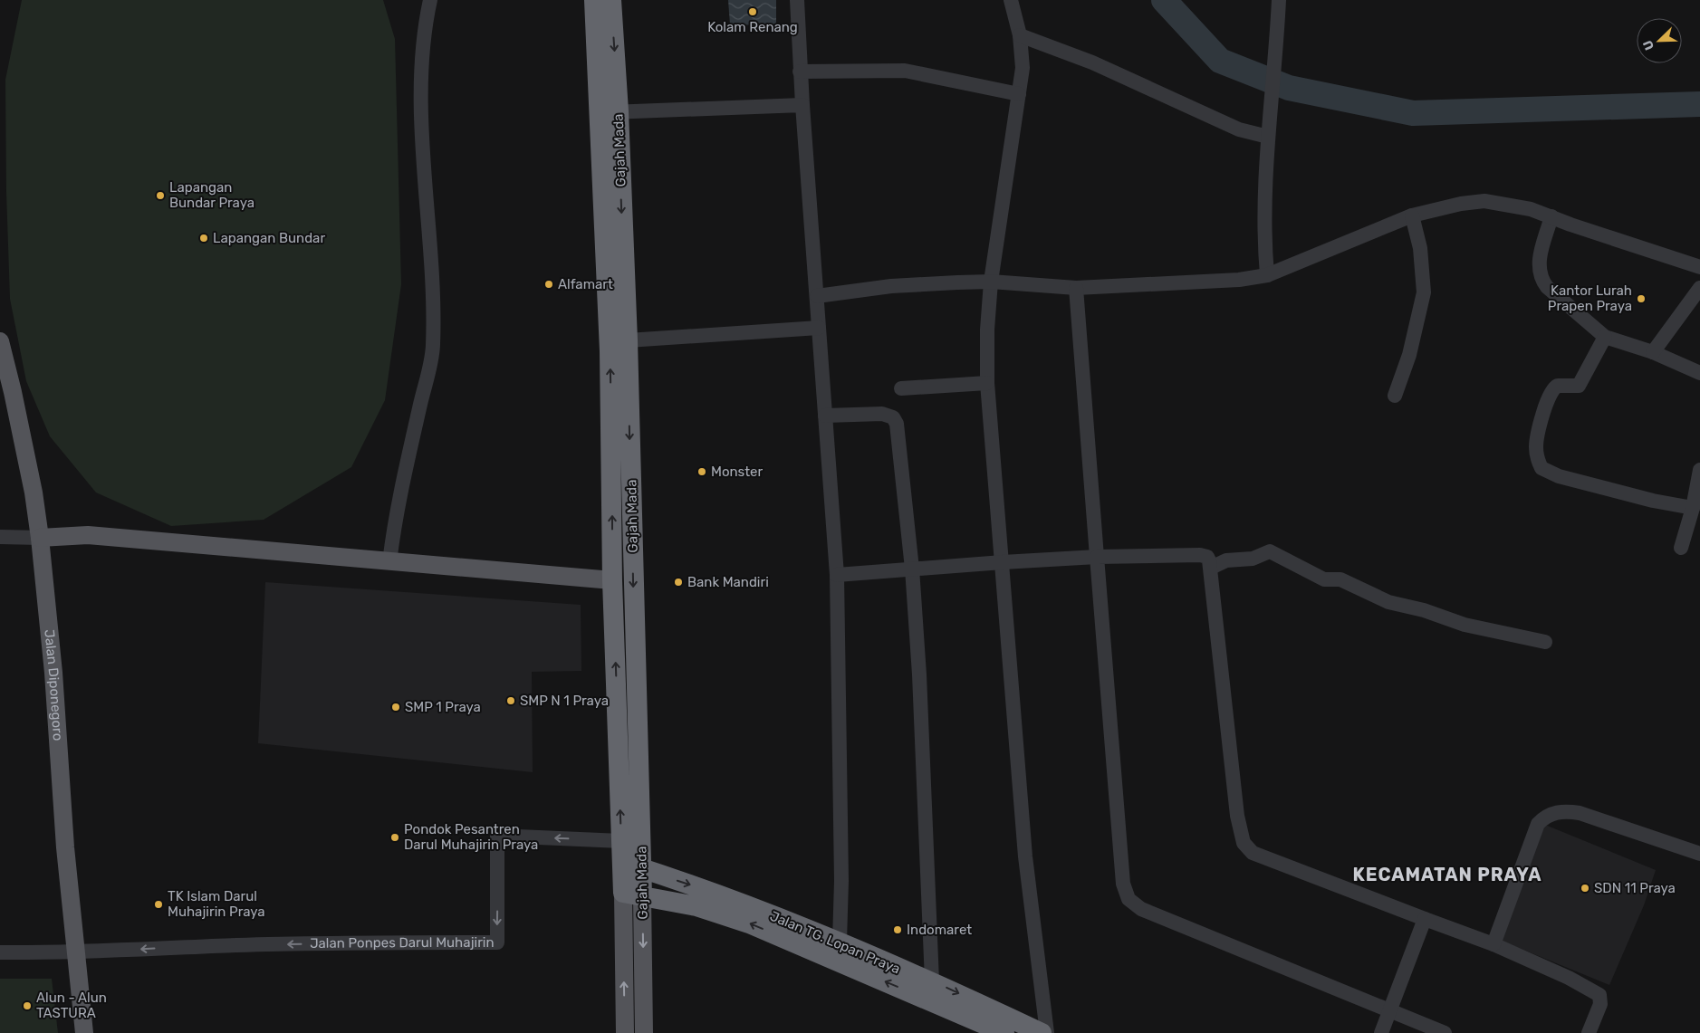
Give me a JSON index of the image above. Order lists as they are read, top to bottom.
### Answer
{
  "streets": {
    "highway": ["Gajah Mada", "Jalan TG. Lopan Praya"],
    "main road": ["Jalan Diponegoro"],
    "street": ["Jalan Ponpes Darul Muhajirin"]
  },
  "crossings": [
    ["Gajah Mada", "Jalan Ponpes Darul Muhajirin"],
    ["Gajah Mada", "Jalan TG. Lopan Praya"],
    ["Jalan Diponegoro", "Jalan Ponpes Darul Muhajirin"]
  ],
  "one_way": ["Jalan Ponpes Darul Muhajirin"],
  "districts": ["KECAMATAN PRAYA"],
  "places": [
    "Kolam Renang",
    "Lapangan Bundar Praya",
    "Lapangan Bundar",
    "Alfamart",
    "Kantor Lurah Prapen Praya",
    "Monster",
    "Bank Mandiri",
    "SMP N 1 Praya",
    "SMP 1 Praya",
    "Pondok Pesantren Darul Muhajirin Praya",
    "SDN 11 Praya",
    "TK Islam Darul Muhajirin Praya",
    "Indomaret",
    "Alun - Alun TASTURA"
  ],
  "north": "bottom left"
}
